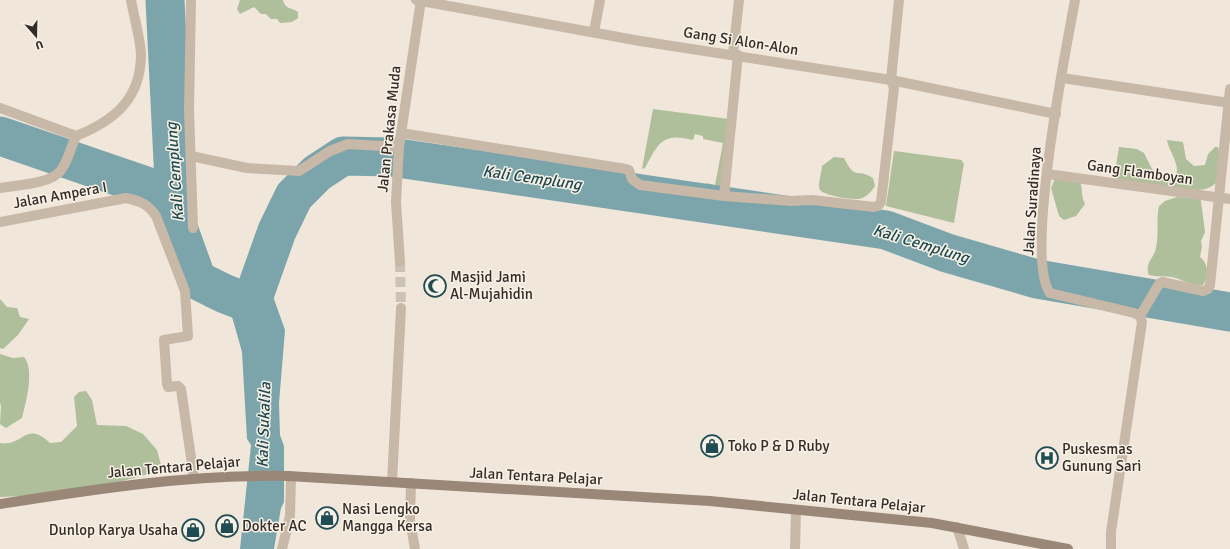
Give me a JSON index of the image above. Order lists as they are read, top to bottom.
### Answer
{
  "streets": {
    "main road": ["Jalan Tentara Pelajar"],
    "street": [
      "Gang Si Alon-Alon",
      "Jalan Prakasa Muda",
      "Gang Flamboyan",
      "Jalan Ampera I",
      "Jalan Suradinaya"
    ]
  },
  "crossings": [
    ["Gang Si Alon-Alon", "Jalan Prakasa Muda"],
    ["Gang Si Alon-Alon", "Jalan Suradinaya"],
    ["Gang Flamboyan", "Jalan Suradinaya"],
    ["Jalan Ampera I", "Jalan Tentara Pelajar"]
  ],
  "water": ["Kali Cemplung", "Kali Sukalila"],
  "places": {
    "mosque": ["Masjid Jami Al-Mujahidin"],
    "shop": [
      "Toko P & D Ruby",
      "Nasi Lengko Mangga Kersa",
      "Dokter AC",
      "Dunlop Karya Usaha"
    ],
    "hospital": ["Puskesmas Gunung Sari"]
  },
  "north": "bottom"
}
